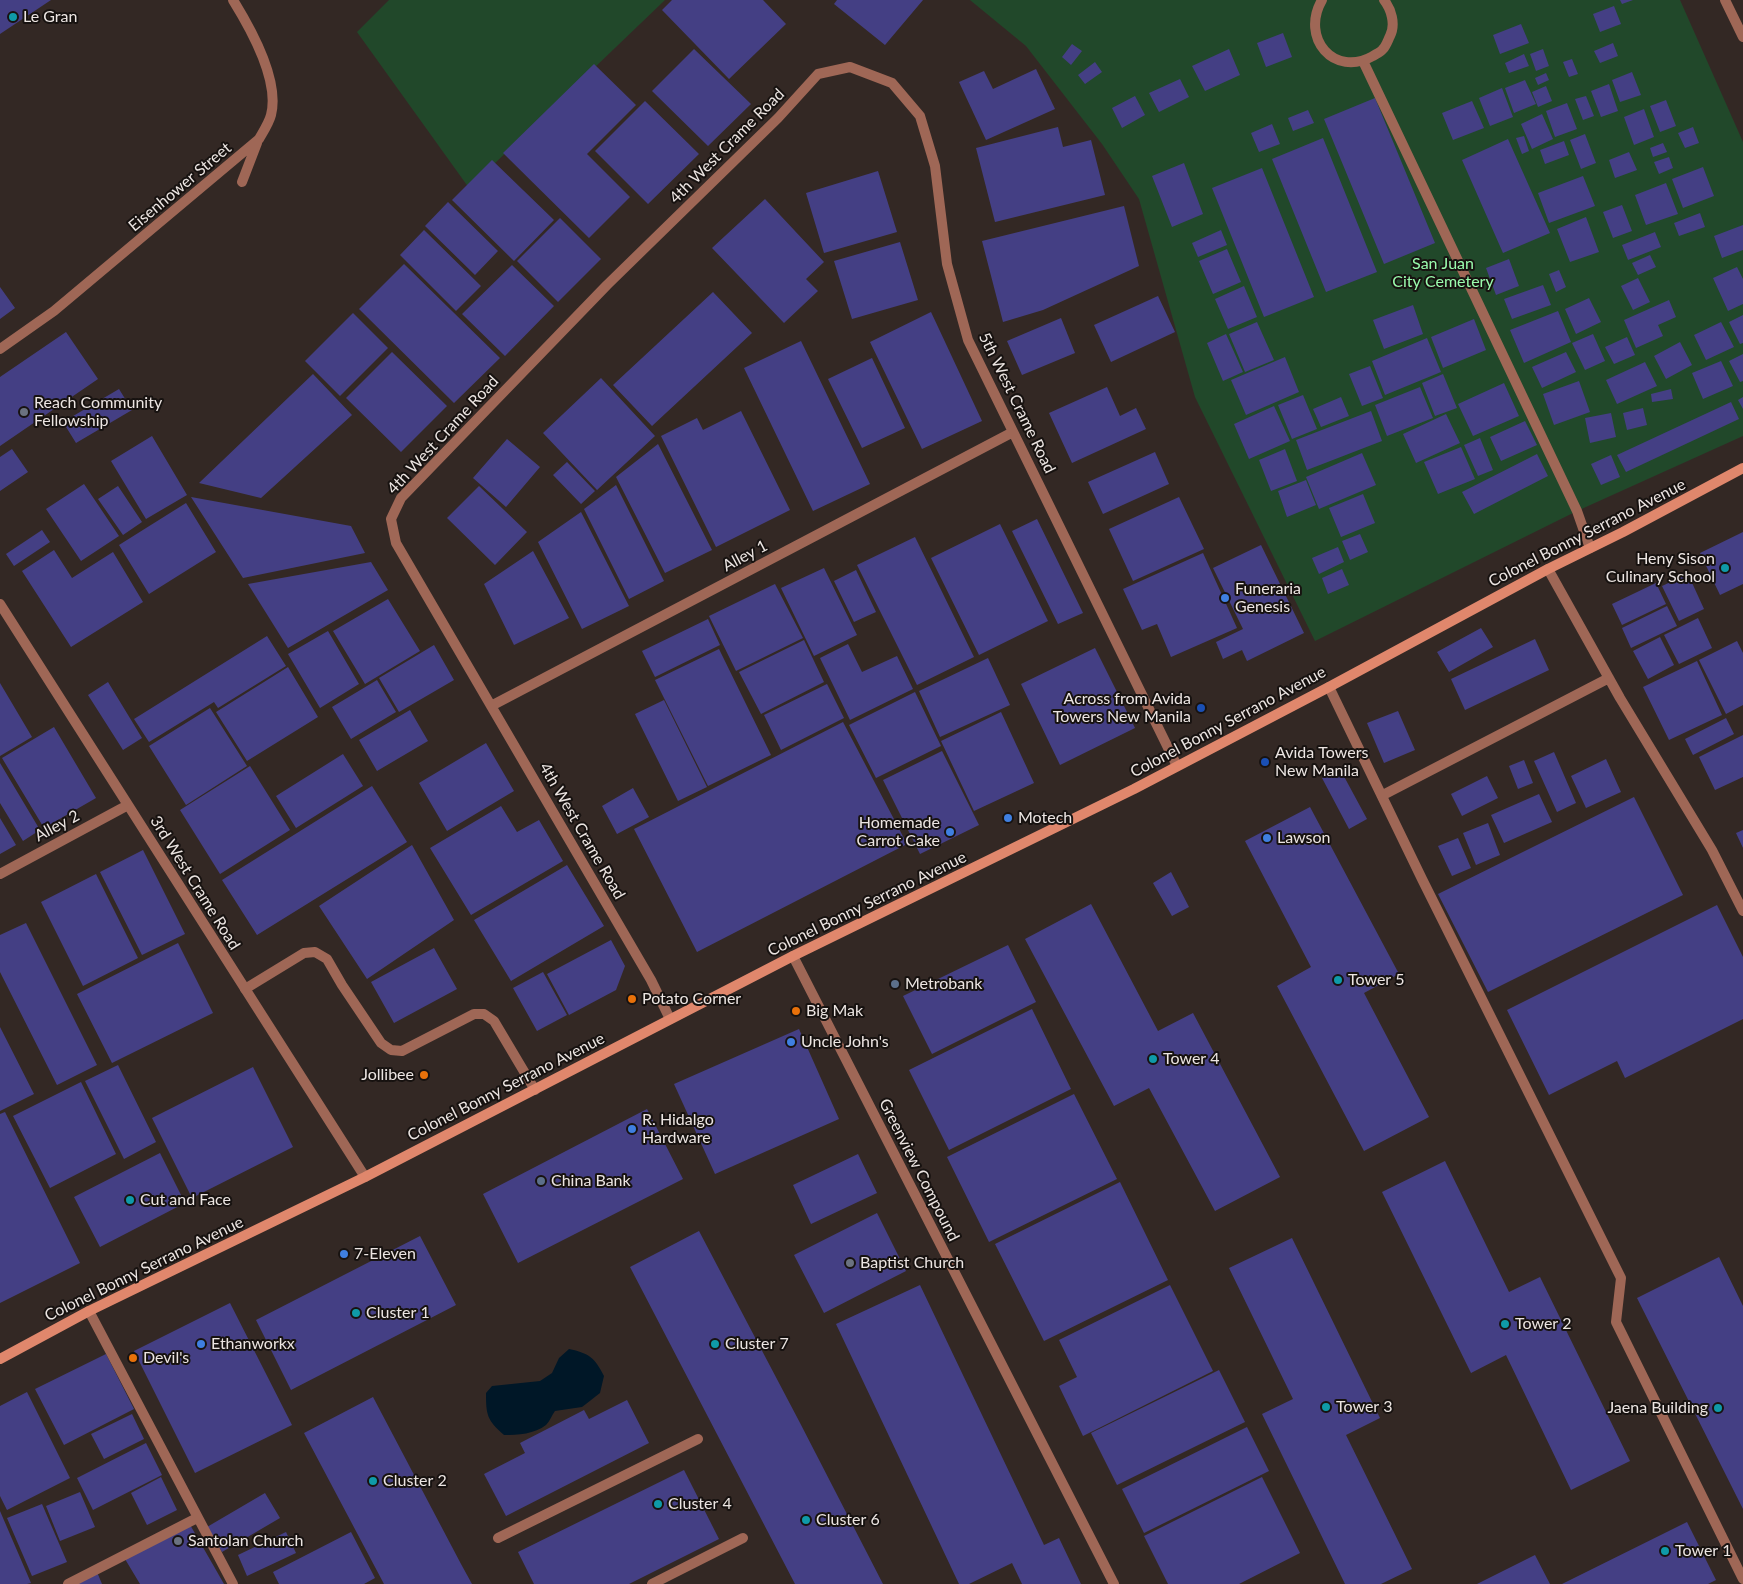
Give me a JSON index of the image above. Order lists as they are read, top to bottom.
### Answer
{
  "streets": {
    "main road": ["Colonel Bonny Serrano Avenue"],
    "street": [
      "4th West Crame Road",
      "Eisenhower Street",
      "5th West Crame Road",
      "Alley 1",
      "Alley 2",
      "3rd West Crame Road",
      "Greenview Compound"
    ]
  },
  "crossings": [
    ["4th West Crame Road", "5th West Crame Road"],
    ["4th West Crame Road", "Colonel Bonny Serrano Avenue"],
    ["4th West Crame Road", "Alley 1"],
    ["5th West Crame Road", "Colonel Bonny Serrano Avenue"],
    ["5th West Crame Road", "Alley 1"],
    ["Colonel Bonny Serrano Avenue", "3rd West Crame Road"],
    ["Colonel Bonny Serrano Avenue", "Greenview Compound"],
    ["Alley 2", "3rd West Crame Road"]
  ],
  "parks": ["San Juan City Cemetery"],
  "places": [
    "Le Gran",
    "Reach Community Fellowship",
    "Heny Sison Culinary School",
    "Funeraria Genesis",
    "Across from Avida Towers New Manila",
    "Avida Towers New Manila",
    "Motech",
    "Homemade Carrot Cake",
    "Lawson",
    "Tower 5",
    "Metrobank",
    "Potato Corner",
    "Big Mak",
    "Uncle John's",
    "Tower 4",
    "Jollibee",
    "R. Hidalgo Hardware",
    "China Bank",
    "Cut and Face",
    "7-Eleven",
    "Baptist Church",
    "Cluster 1",
    "Tower 2",
    "Ethanworkx",
    "Cluster 7",
    "Devil's",
    "Tower 3",
    "Jaena Building",
    "Cluster 2",
    "Cluster 4",
    "Cluster 6",
    "Santolan Church",
    "Tower 1"
  ]
}
